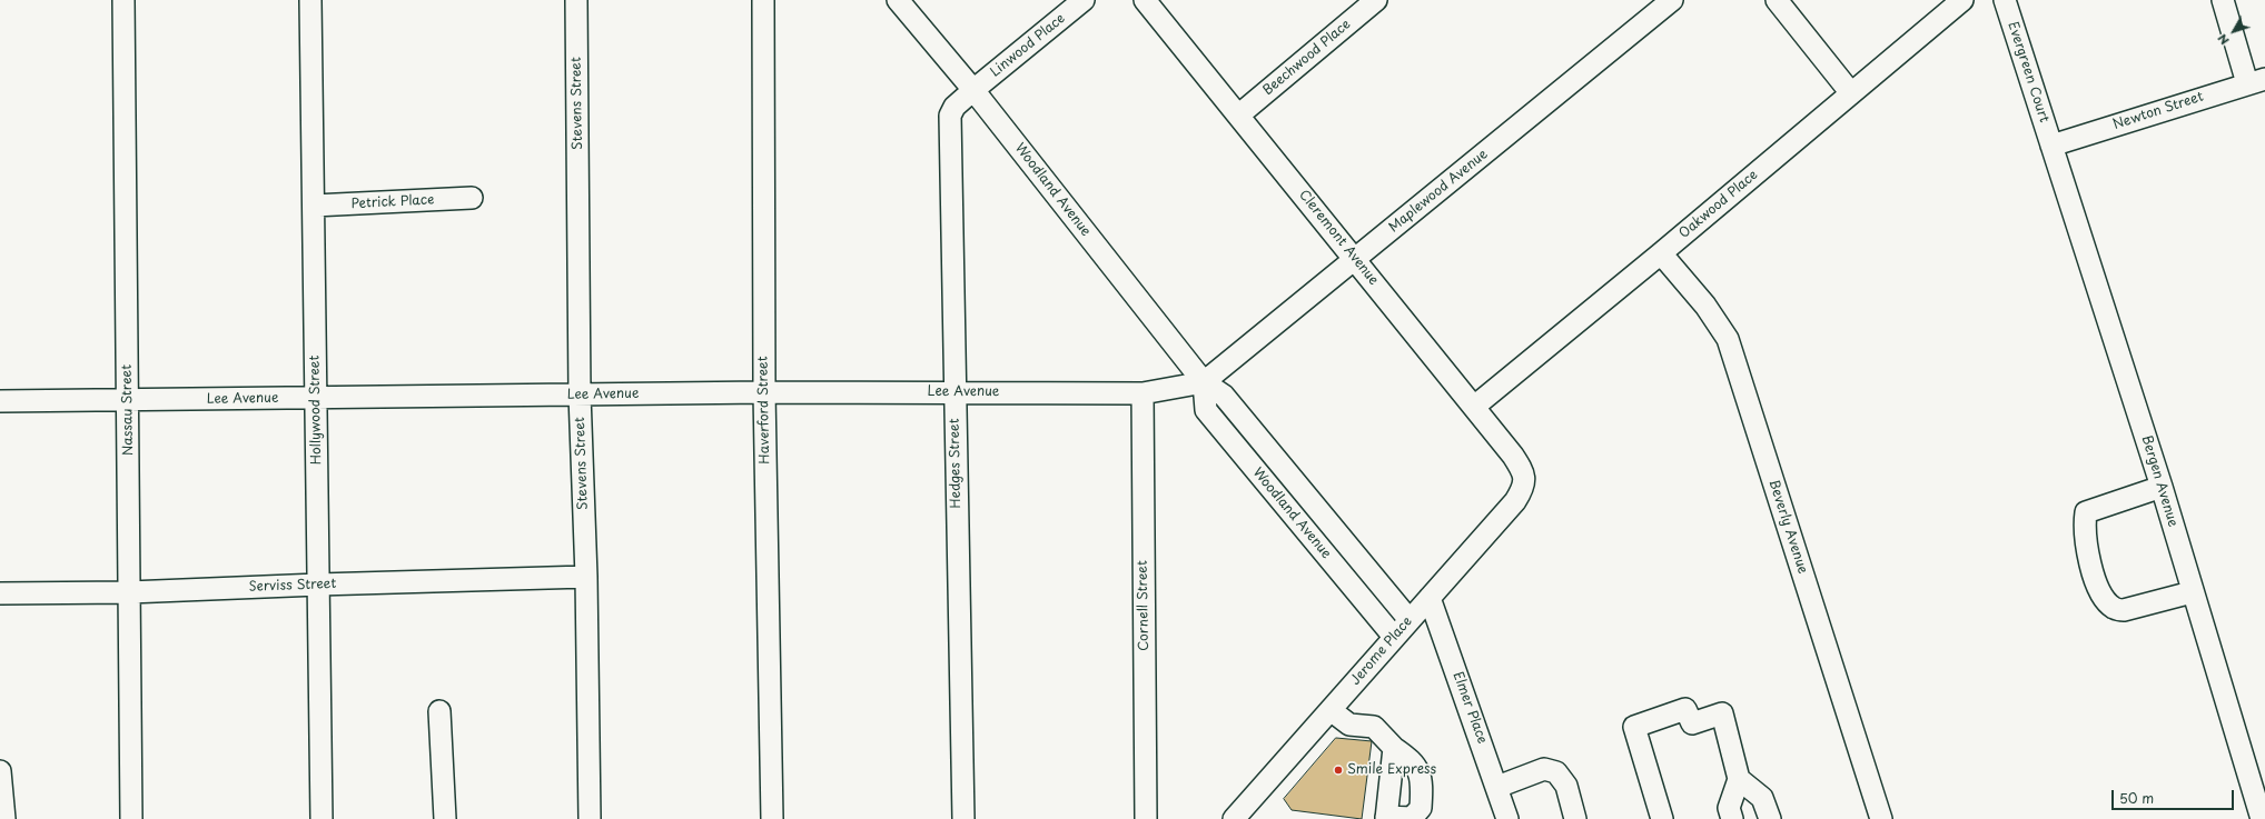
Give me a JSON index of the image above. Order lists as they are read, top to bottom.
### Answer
{
  "streets": {
    "street": [
      "Linwood Place",
      "Beechwood Place",
      "Evergreen Court",
      "Stevens Street",
      "Newton Street",
      "Woodland Avenue",
      "Maplewood Avenue",
      "Petrick Place",
      "Oakwood Place",
      "Cleremont Avenue",
      "Lee Avenue",
      "Nassau Street",
      "Hollywood Street",
      "Haverford Street",
      "Hedges Street",
      "Bergen Avenue",
      "Beverly Avenue",
      "Serviss Street",
      "Cornell Street",
      "Jerome Place",
      "Elmer Place"
    ]
  },
  "crossings": [
    ["Linwood Place", "Woodland Avenue"],
    ["Linwood Place", "Hedges Street"],
    ["Beechwood Place", "Cleremont Avenue"],
    ["Evergreen Court", "Newton Street"],
    ["Evergreen Court", "Bergen Avenue"],
    ["Stevens Street", "Lee Avenue"],
    ["Stevens Street", "Serviss Street"],
    ["Newton Street", "Bergen Avenue"],
    ["Woodland Avenue", "Maplewood Avenue"],
    ["Woodland Avenue", "Lee Avenue"],
    ["Woodland Avenue", "Hedges Street"],
    ["Woodland Avenue", "Jerome Place"],
    ["Maplewood Avenue", "Cleremont Avenue"],
    ["Maplewood Avenue", "Lee Avenue"],
    ["Petrick Place", "Hollywood Street"],
    ["Oakwood Place", "Cleremont Avenue"],
    ["Oakwood Place", "Beverly Avenue"],
    ["Cleremont Avenue", "Jerome Place"],
    ["Lee Avenue", "Nassau Street"],
    ["Lee Avenue", "Hollywood Street"],
    ["Lee Avenue", "Haverford Street"],
    ["Lee Avenue", "Hedges Street"],
    ["Lee Avenue", "Cornell Street"],
    ["Nassau Street", "Serviss Street"],
    ["Hollywood Street", "Serviss Street"],
    ["Jerome Place", "Elmer Place"]
  ],
  "places": ["Smile Express"],
  "scale_bar": "50 m",
  "north": "bottom left"
}
